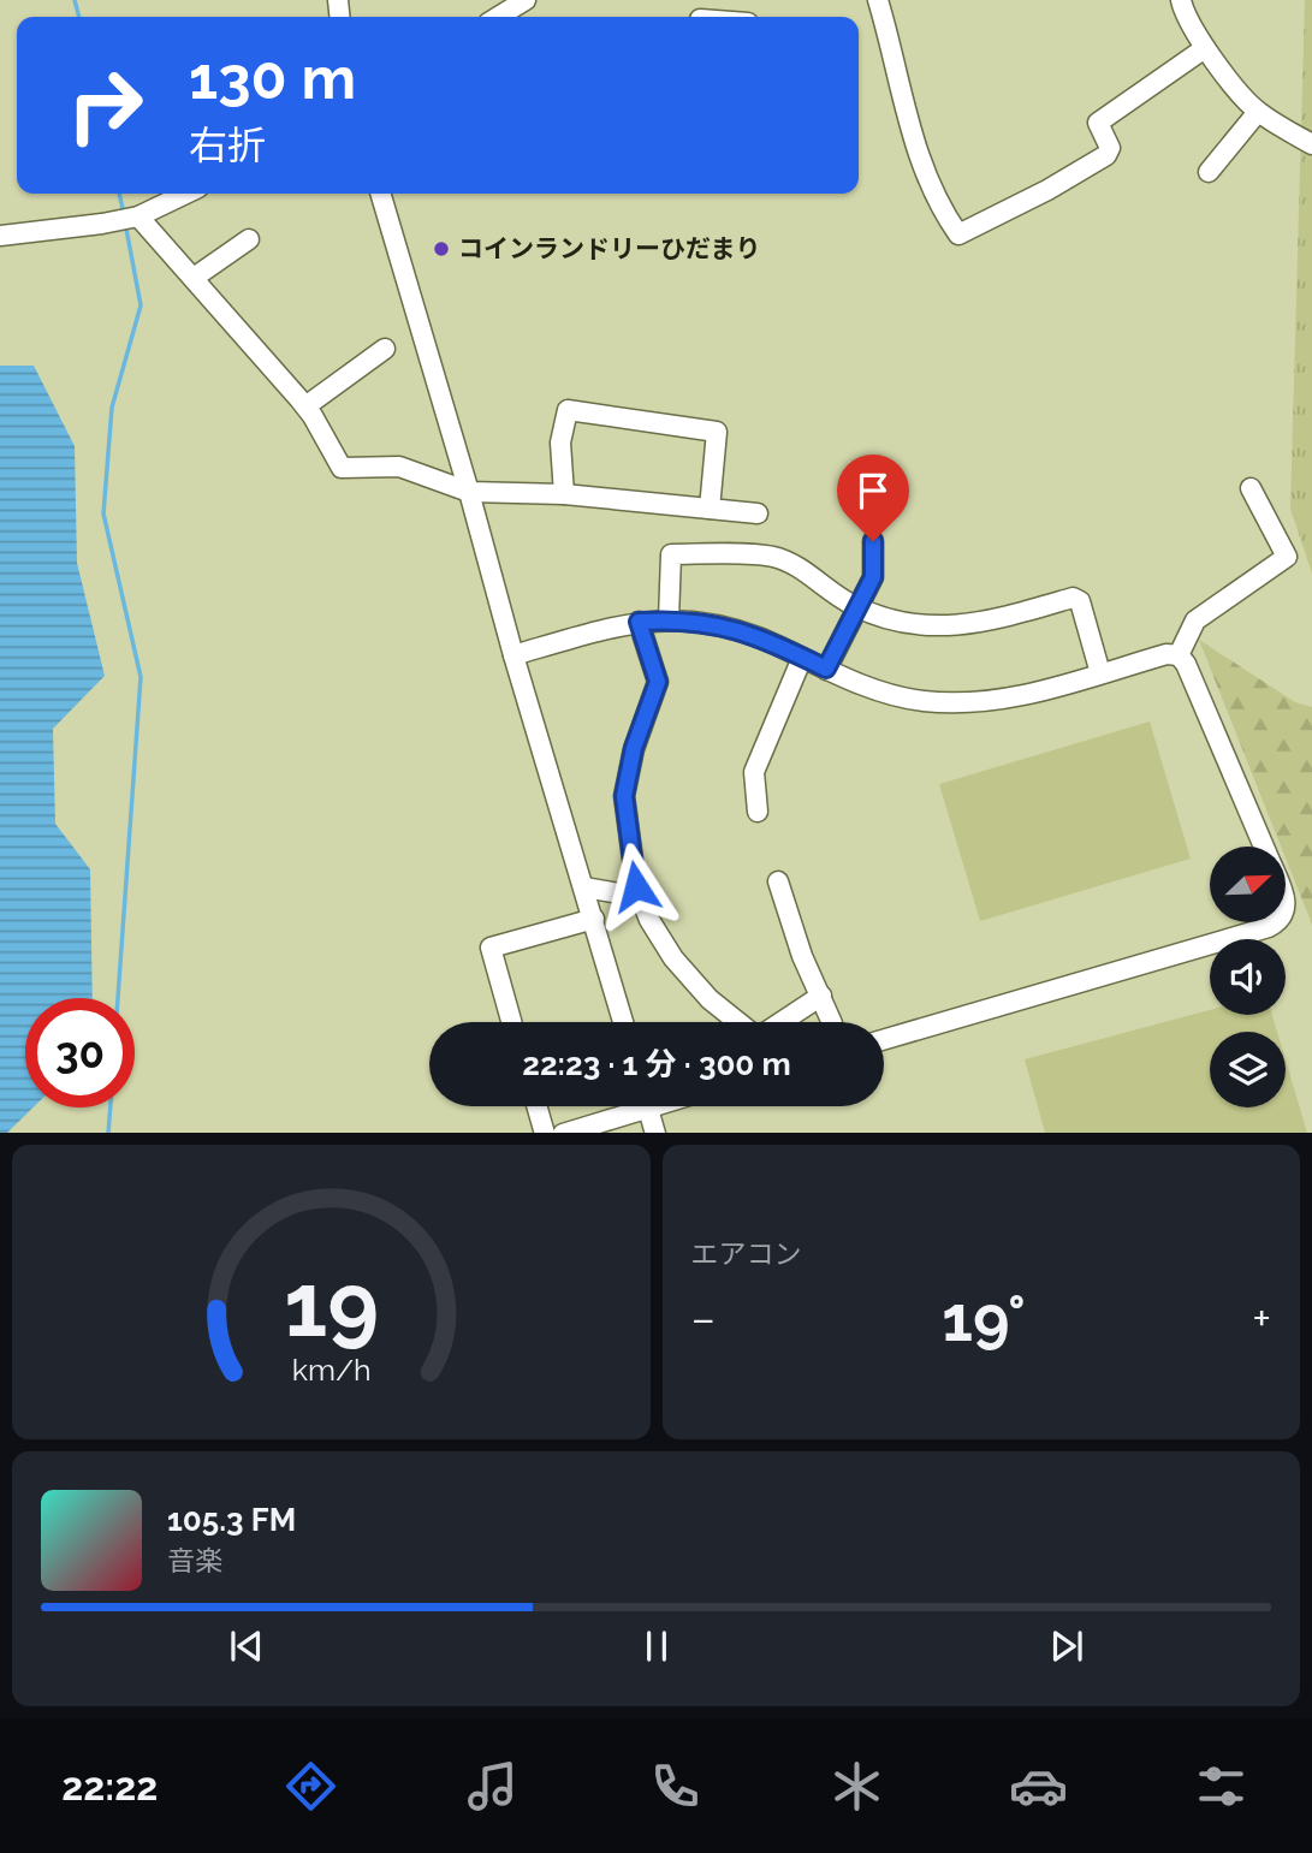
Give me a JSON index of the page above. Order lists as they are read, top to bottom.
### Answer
{
  "places": ["コインランドリーひだまり"],
  "north": "top right",
  "page": {
    "turn": ["130 m", "右折"],
    "limit": "30",
    "trip": "22:23 · 1 分 · 300 m",
    "tile": "エアコン",
    "heat": ["−", "19°", "+"],
    "song": ["105.3 FM", "音楽"],
    "tabs": "22:22",
    "gauge": ["19", "km/h"]
  }
}
